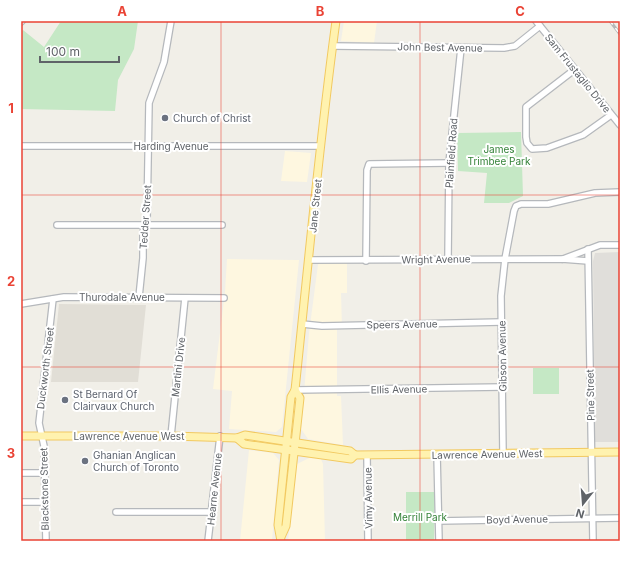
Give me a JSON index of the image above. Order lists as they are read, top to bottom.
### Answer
{
  "streets": {
    "main road": ["Jane Street", "Lawrence Avenue West"],
    "street": [
      "John Best Avenue",
      "Sam Frustaglio Drive",
      "Harding Avenue",
      "Plainfield Road",
      "Tedder Street",
      "Wright Avenue",
      "Thurodale Avenue",
      "Speers Avenue",
      "Gibson Avenue",
      "Martini Drive",
      "Duckworth Street",
      "Ellis Avenue",
      "Pine Street",
      "Blackstone Street",
      "Hearne Avenue",
      "Vimy Avenue",
      "Boyd Avenue"
    ]
  },
  "crossings": [
    ["John Best Avenue", "Sam Frustaglio Drive"],
    ["John Best Avenue", "Plainfield Road"],
    ["John Best Avenue", "Jane Street"],
    ["Harding Avenue", "Jane Street"],
    ["Harding Avenue", "Tedder Street"],
    ["Plainfield Road", "Wright Avenue"],
    ["Jane Street", "Wright Avenue"],
    ["Jane Street", "Speers Avenue"],
    ["Jane Street", "Ellis Avenue"],
    ["Jane Street", "Lawrence Avenue West"],
    ["Tedder Street", "Thurodale Avenue"],
    ["Wright Avenue", "Gibson Avenue"],
    ["Wright Avenue", "Pine Street"],
    ["Thurodale Avenue", "Martini Drive"],
    ["Thurodale Avenue", "Duckworth Street"],
    ["Speers Avenue", "Gibson Avenue"],
    ["Gibson Avenue", "Ellis Avenue"],
    ["Gibson Avenue", "Lawrence Avenue West"],
    ["Martini Drive", "Lawrence Avenue West"],
    ["Duckworth Street", "Lawrence Avenue West"],
    ["Duckworth Street", "Blackstone Street"],
    ["Pine Street", "Lawrence Avenue West"],
    ["Pine Street", "Boyd Avenue"],
    ["Lawrence Avenue West", "Blackstone Street"],
    ["Lawrence Avenue West", "Hearne Avenue"],
    ["Lawrence Avenue West", "Vimy Avenue"]
  ],
  "parks": ["James Trimbee Park", "Merrill Park"],
  "places": ["Church of Christ", "St Bernard Of Clairvaux Church", "Ghanian Anglican Church of Toronto"],
  "scale_bar": "100 m",
  "north": "bottom",
  "grid": {
    "columns": ["A", "B", "C"],
    "rows": ["1", "2", "3"]
  }
}
